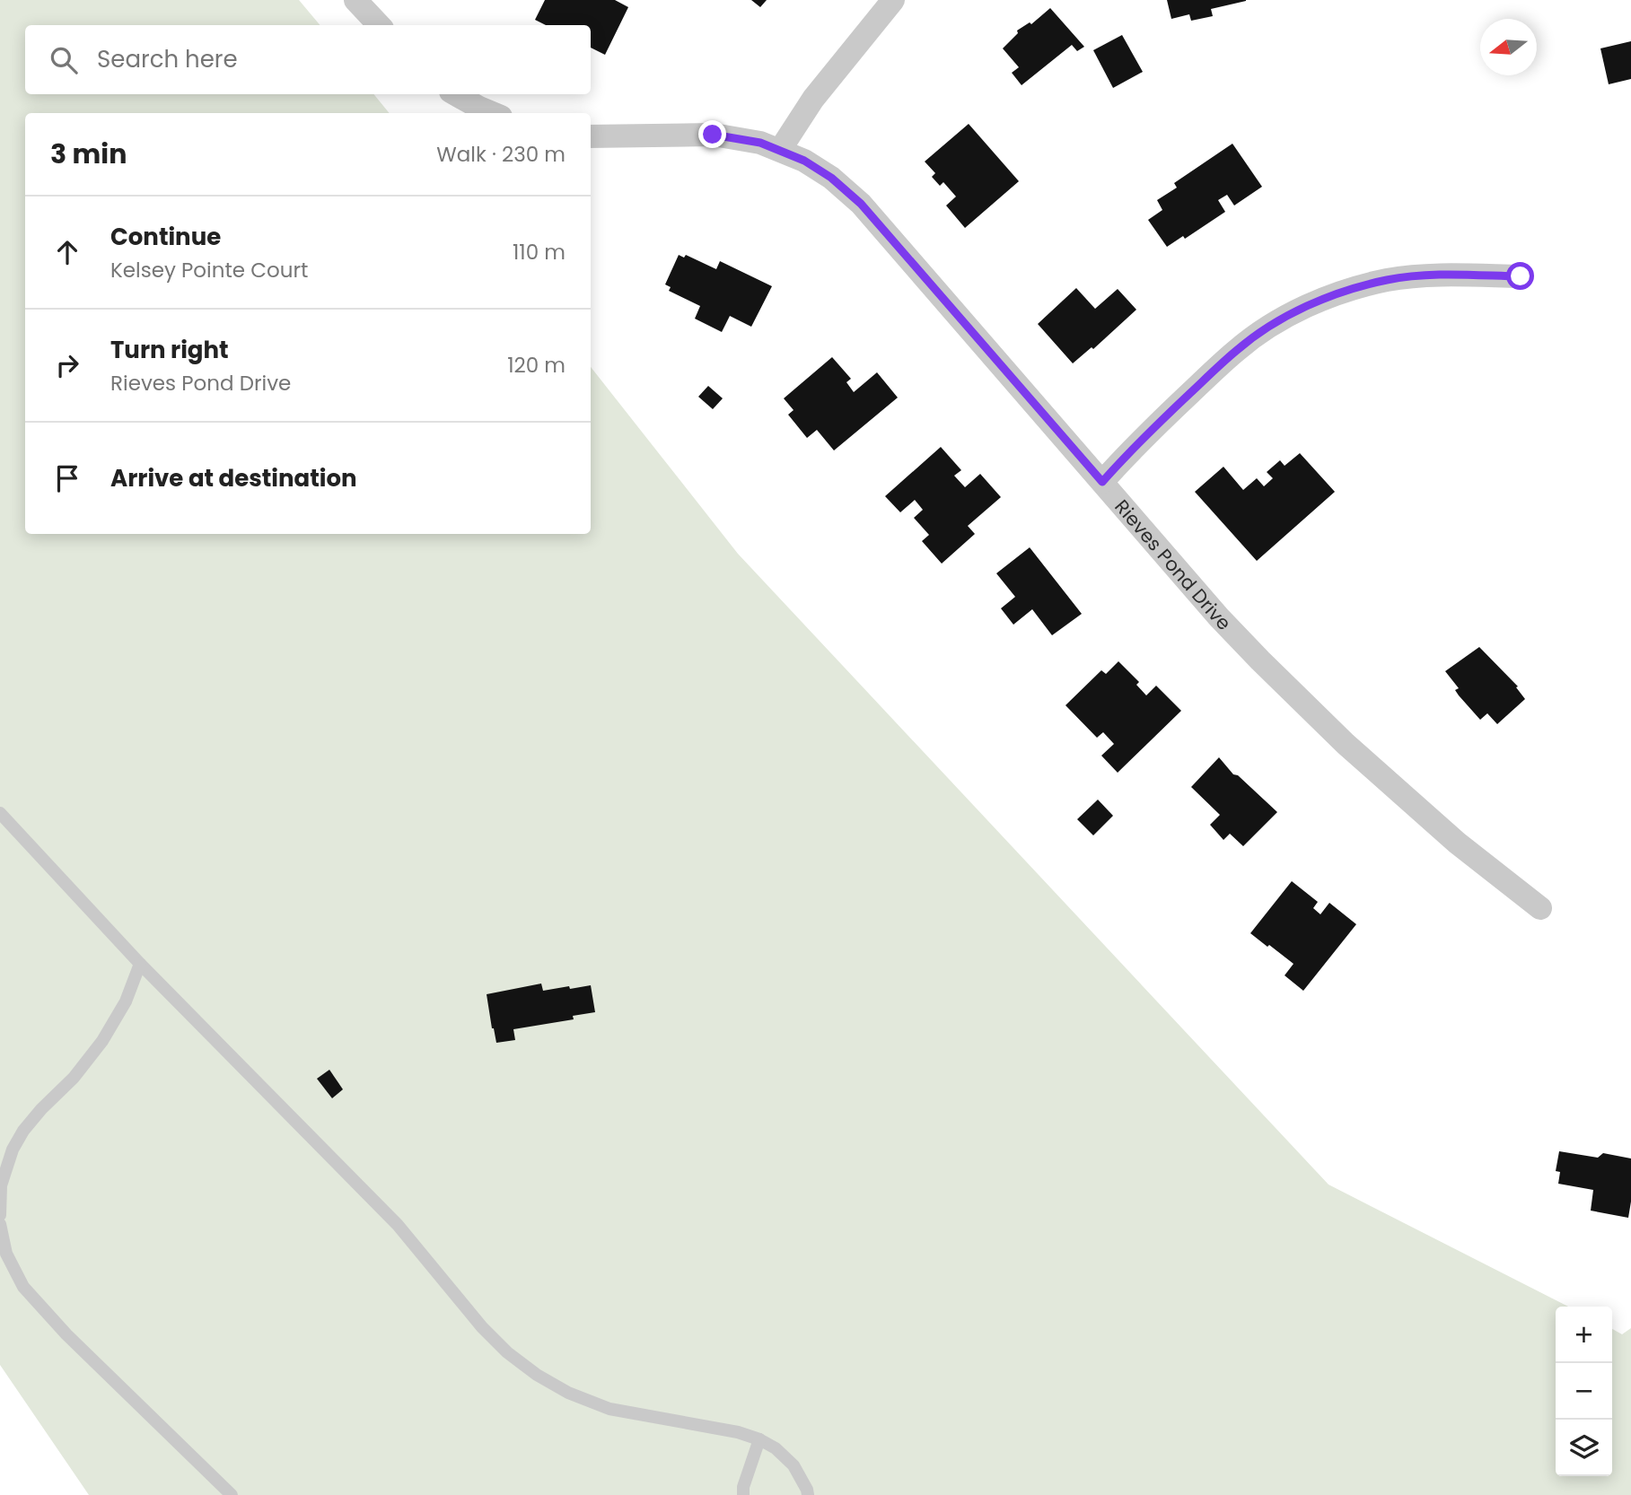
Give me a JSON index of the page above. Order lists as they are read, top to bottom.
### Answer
{
  "streets": {
    "street": ["Rieves Pond Drive"]
  },
  "north": "left",
  "page": {
    "search": "Search here",
    "heading": ["3 min", "Walk · 230 m"],
    "list": [
      ["Continue", "Kelsey Pointe Court", "110 m"],
      ["Turn right", "Rieves Pond Drive", "120 m"],
      "Arrive at destination"
    ],
    "map_buttons": ["+", "−"]
  }
}
